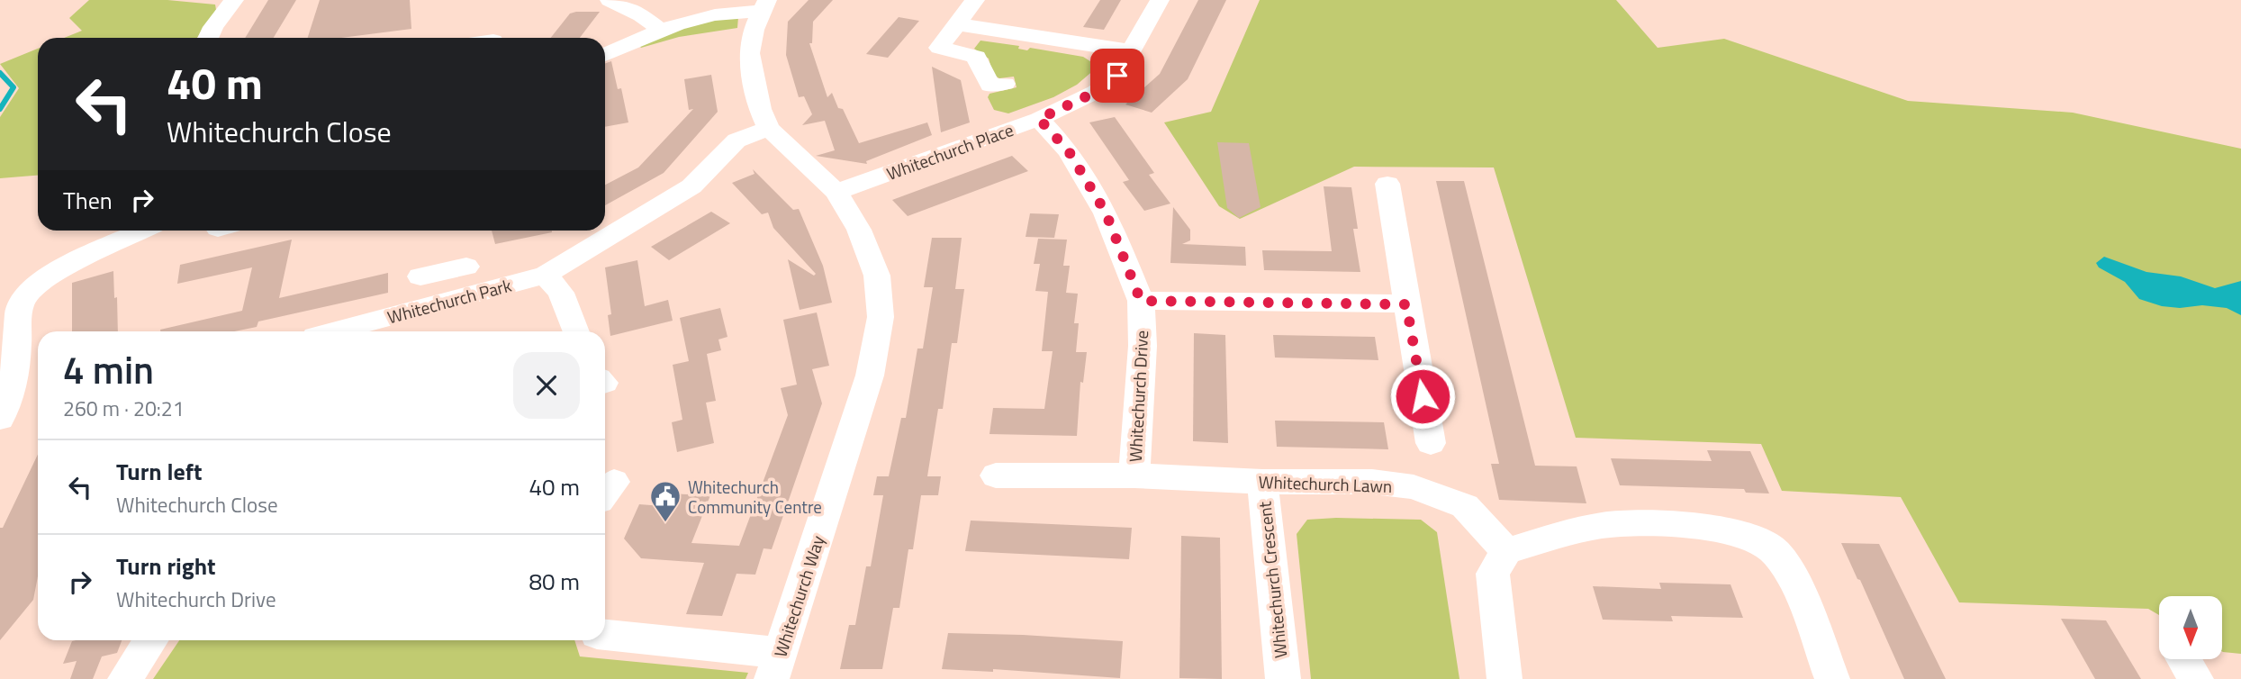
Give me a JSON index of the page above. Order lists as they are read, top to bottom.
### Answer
{
  "streets": {
    "street": [
      "Whitechurch Place",
      "Whitechurch Park",
      "Whitechurch Drive",
      "Whitechurch Lawn",
      "Whitechurch Crescent",
      "Whitechurch Way"
    ]
  },
  "crossings": [
    ["Whitechurch Place", "Whitechurch Drive"],
    ["Whitechurch Place", "Whitechurch Way"],
    ["Whitechurch Park", "Whitechurch Way"],
    ["Whitechurch Drive", "Whitechurch Lawn"],
    ["Whitechurch Lawn", "Whitechurch Crescent"]
  ],
  "places": {
    "public building": ["Whitechurch Community Centre"]
  },
  "north": "bottom",
  "page": {
    "turn": ["40 m", "Whitechurch Close"],
    "then": "Then",
    "heading": ["4 min", "260 m · 20:21"],
    "list": [
      {
        "name": "Turn left",
        "note": "Whitechurch Close",
        "value": "40 m"
      },
      {
        "name": "Turn right",
        "note": "Whitechurch Drive",
        "value": "80 m"
      }
    ]
  }
}
